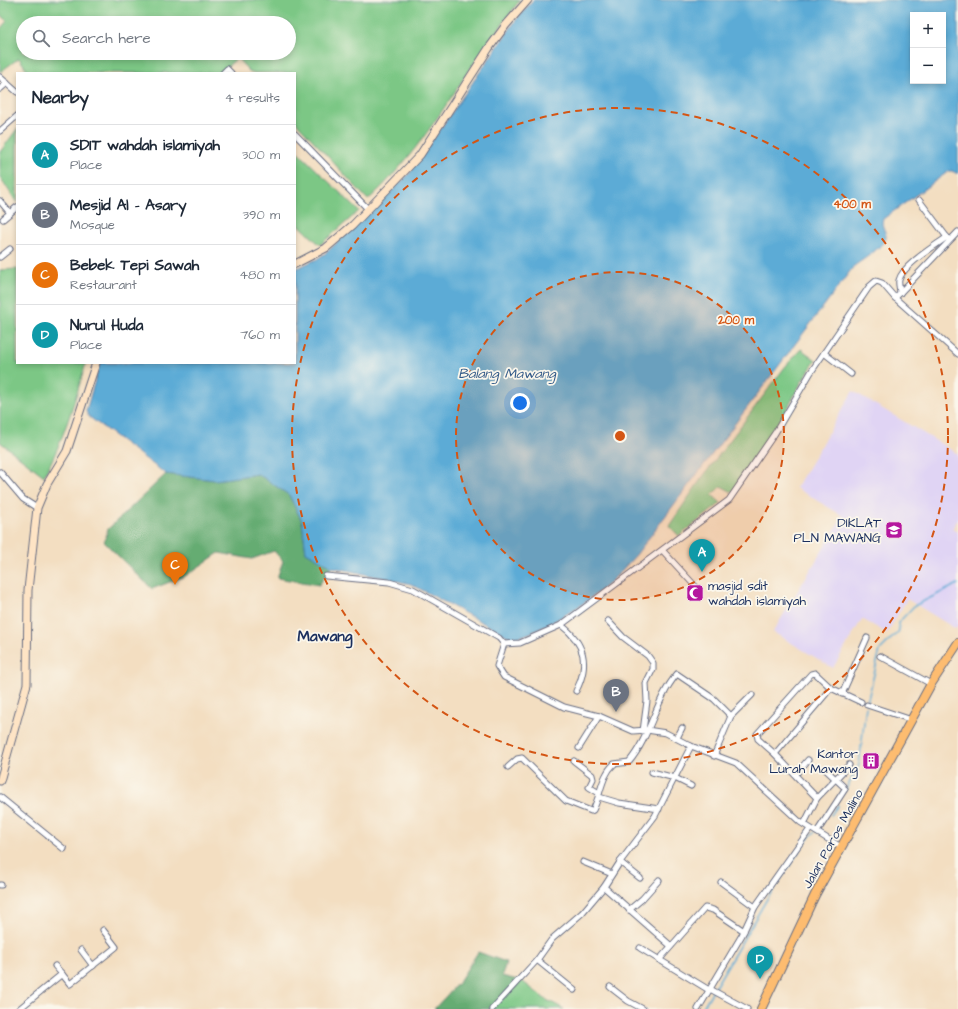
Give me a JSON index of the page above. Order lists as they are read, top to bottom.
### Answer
{
  "streets": {
    "main road": ["Jalan Poros Malino"]
  },
  "districts": ["Mawang"],
  "water": ["Balang Mawang"],
  "places": {
    "school or university": ["DIKLAT PLN MAWANG"],
    "mosque": ["masjid sdit wahdah islamiyah"],
    "building": ["Kantor Lurah Mawang"]
  },
  "page": {
    "map_buttons": ["+", "−"],
    "search": "Search here",
    "heading": ["Nearby", "4 results"],
    "list": [
      {
        "mark": "A",
        "name": "SDIT wahdah islamiyah",
        "note": "Place",
        "value": "300 m"
      },
      {
        "mark": "B",
        "name": "Mesjid Al - Asary",
        "note": "Mosque",
        "value": "390 m"
      },
      {
        "mark": "C",
        "name": "Bebek Tepi Sawah",
        "note": "Restaurant",
        "value": "480 m"
      },
      {
        "mark": "D",
        "name": "Nurul Huda",
        "note": "Place",
        "value": "760 m"
      }
    ],
    "pins": [
      "A",
      "C",
      "B",
      "D"
    ]
  },
  "rings": ["400 m", "200 m"]
}
